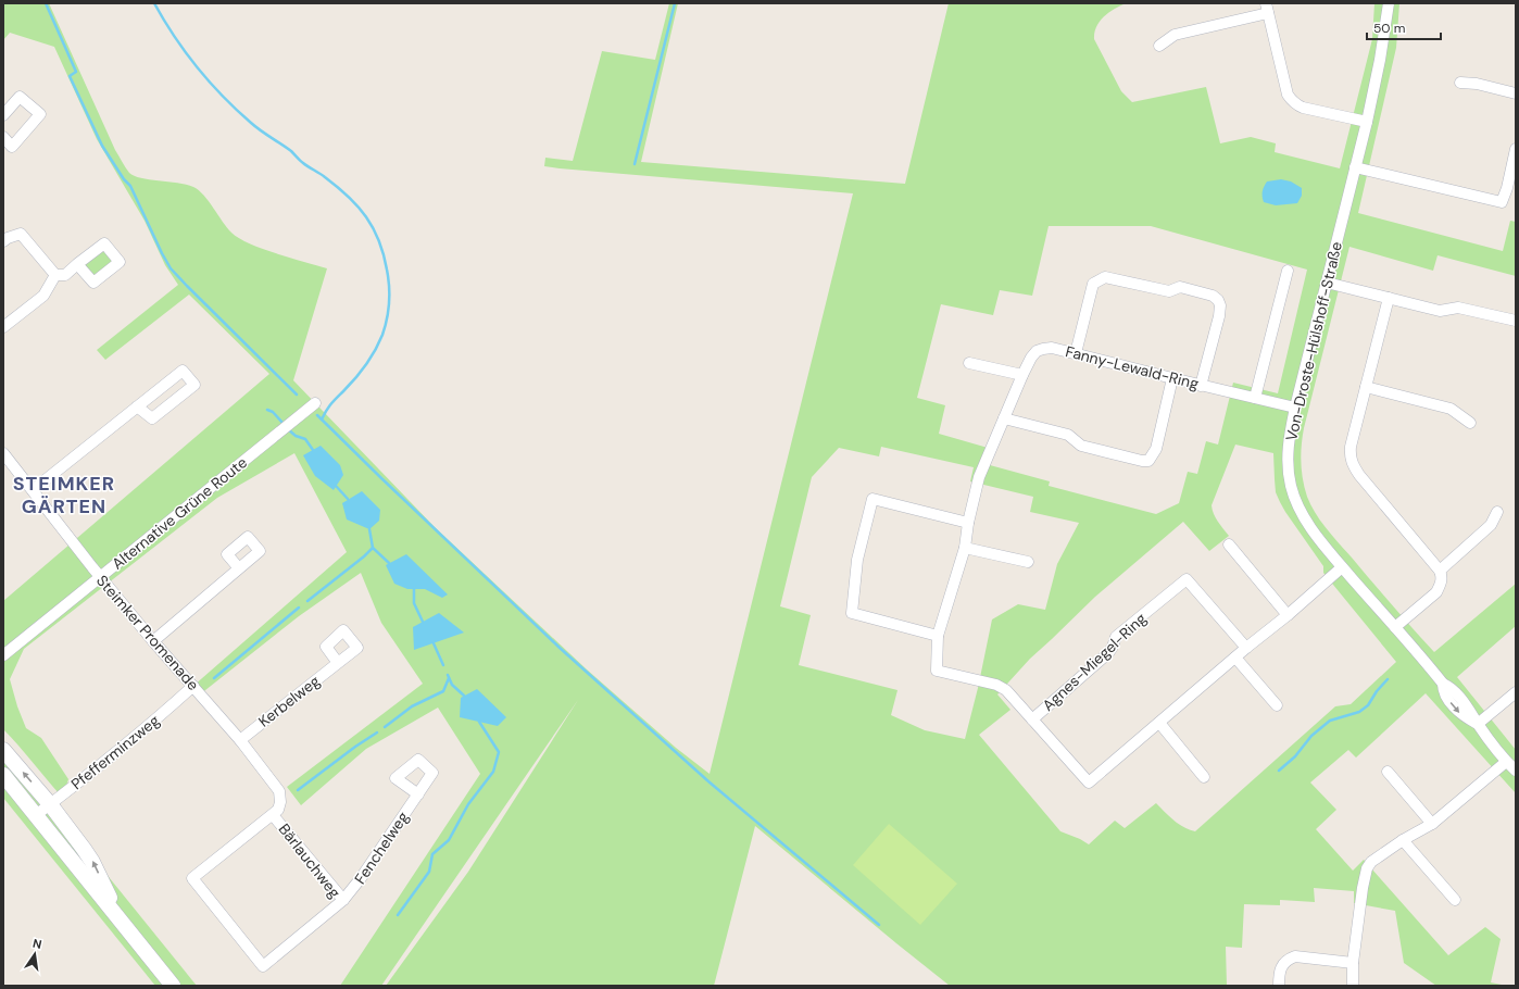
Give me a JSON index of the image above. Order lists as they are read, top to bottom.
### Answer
{
  "streets": {
    "street": [
      "Von-Droste-Hülshoff-Straße",
      "Fanny-Lewald-Ring",
      "Alternative Grüne Route",
      "Steimker Promenade",
      "Agnes-Miegel-Ring",
      "Kerbelweg",
      "Pfefferminzweg",
      "Fenchelweg",
      "Bärlauchweg"
    ]
  },
  "crossings": [
    ["Von-Droste-Hülshoff-Straße", "Fanny-Lewald-Ring"],
    ["Fanny-Lewald-Ring", "Agnes-Miegel-Ring"],
    ["Alternative Grüne Route", "Steimker Promenade"],
    ["Steimker Promenade", "Kerbelweg"],
    ["Steimker Promenade", "Pfefferminzweg"],
    ["Steimker Promenade", "Bärlauchweg"],
    ["Fenchelweg", "Bärlauchweg"]
  ],
  "districts": ["STEIMKER GÄRTEN"],
  "scale_bar": "50 m",
  "north": "top"
}
